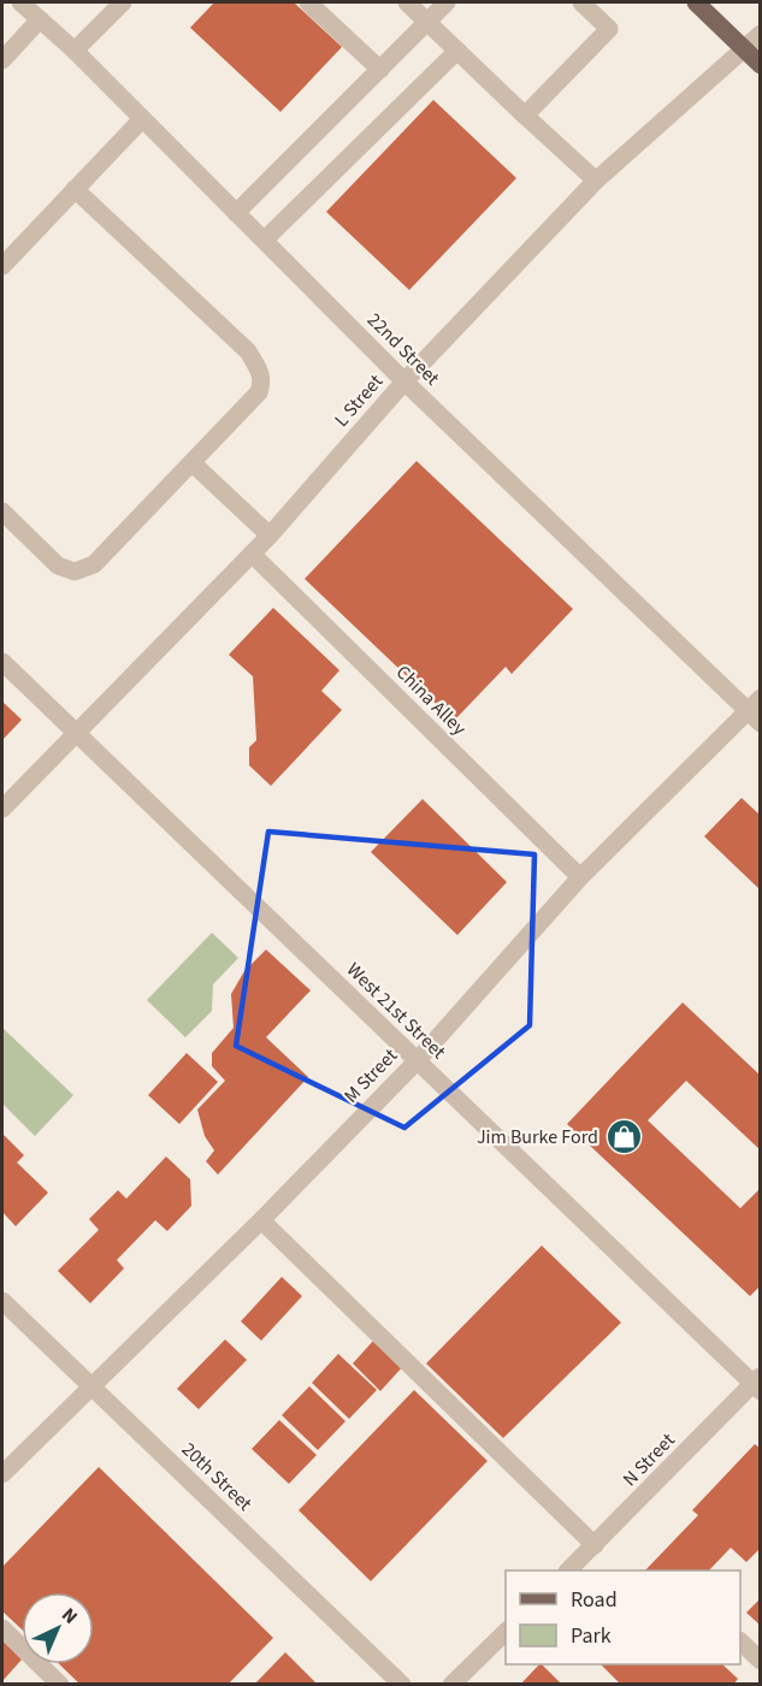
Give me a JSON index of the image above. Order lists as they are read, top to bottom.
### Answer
{
  "streets": {
    "street": [
      "22nd Street",
      "L Street",
      "China Alley",
      "West 21st Street",
      "M Street",
      "N Street",
      "20th Street"
    ]
  },
  "crossings": [
    ["22nd Street", "L Street"],
    ["22nd Street", "M Street"],
    ["L Street", "China Alley"],
    ["L Street", "West 21st Street"],
    ["China Alley", "M Street"],
    ["West 21st Street", "M Street"],
    ["West 21st Street", "N Street"],
    ["M Street", "20th Street"]
  ],
  "places": {
    "shop": ["Jim Burke Ford"]
  },
  "legend": ["Road", "Park"],
  "north": "top right"
}
